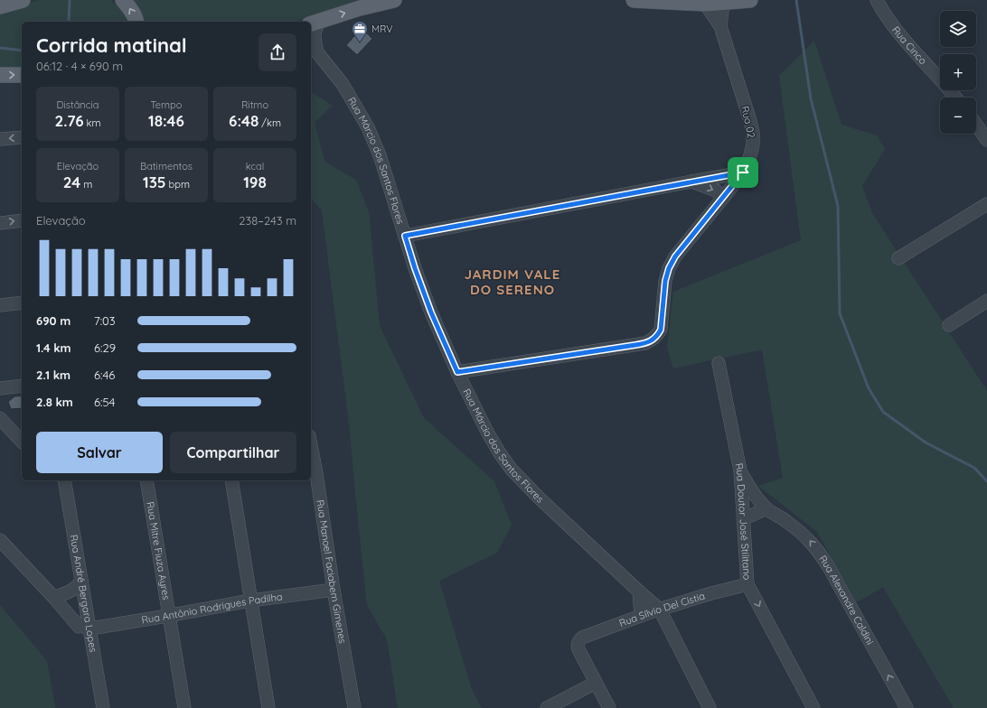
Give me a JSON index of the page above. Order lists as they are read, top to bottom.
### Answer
{
  "streets": {
    "street": [
      "Rua Cinco",
      "Rua 02",
      "Rua Márcio dos Santos Flores",
      "Rua Doutor José Stilitano",
      "Rua Mitre Fiuza Ayres",
      "Rua Manoel Faciabem Gimenes",
      "Rua André Bergara Lopes",
      "Rua Alexandre Caldini",
      "Rua Antônio Rodrigues Padilha",
      "Rua Sílvio Del Cístia"
    ]
  },
  "crossings": [
    ["Rua 02", "Rua Márcio dos Santos Flores"],
    ["Rua Márcio dos Santos Flores", "Rua Sílvio Del Cístia"],
    ["Rua Doutor José Stilitano", "Rua Alexandre Caldini"],
    ["Rua Doutor José Stilitano", "Rua Sílvio Del Cístia"],
    ["Rua Mitre Fiuza Ayres", "Rua Antônio Rodrigues Padilha"],
    ["Rua Manoel Faciabem Gimenes", "Rua Antônio Rodrigues Padilha"],
    ["Rua André Bergara Lopes", "Rua Antônio Rodrigues Padilha"]
  ],
  "one_way": ["Rua Doutor José Stilitano", "Rua Alexandre Caldini"],
  "districts": ["JARDIM VALE DO SERENO"],
  "places": {
    "office": ["MRV"]
  },
  "page": {
    "map_buttons": ["+", "−"],
    "heading": ["Corrida matinal", "06:12 · 4 × 690 m"],
    "stats": [
      ["Distância", "2.76 km"],
      ["Tempo", "18:46"],
      ["Ritmo", "6:48 /km"],
      ["Elevação", "24 m"],
      ["Batimentos", "135 bpm"],
      ["kcal", "198"]
    ],
    "chart": ["Elevação", "238–243 m"],
    "list": [
      {
        "name": "690 m",
        "note": "7:03"
      },
      {
        "name": "1.4 km",
        "note": "6:29"
      },
      {
        "name": "2.1 km",
        "note": "6:46"
      },
      {
        "name": "2.8 km",
        "note": "6:54"
      }
    ],
    "buttons": ["Salvar", "Compartilhar"]
  }
}
